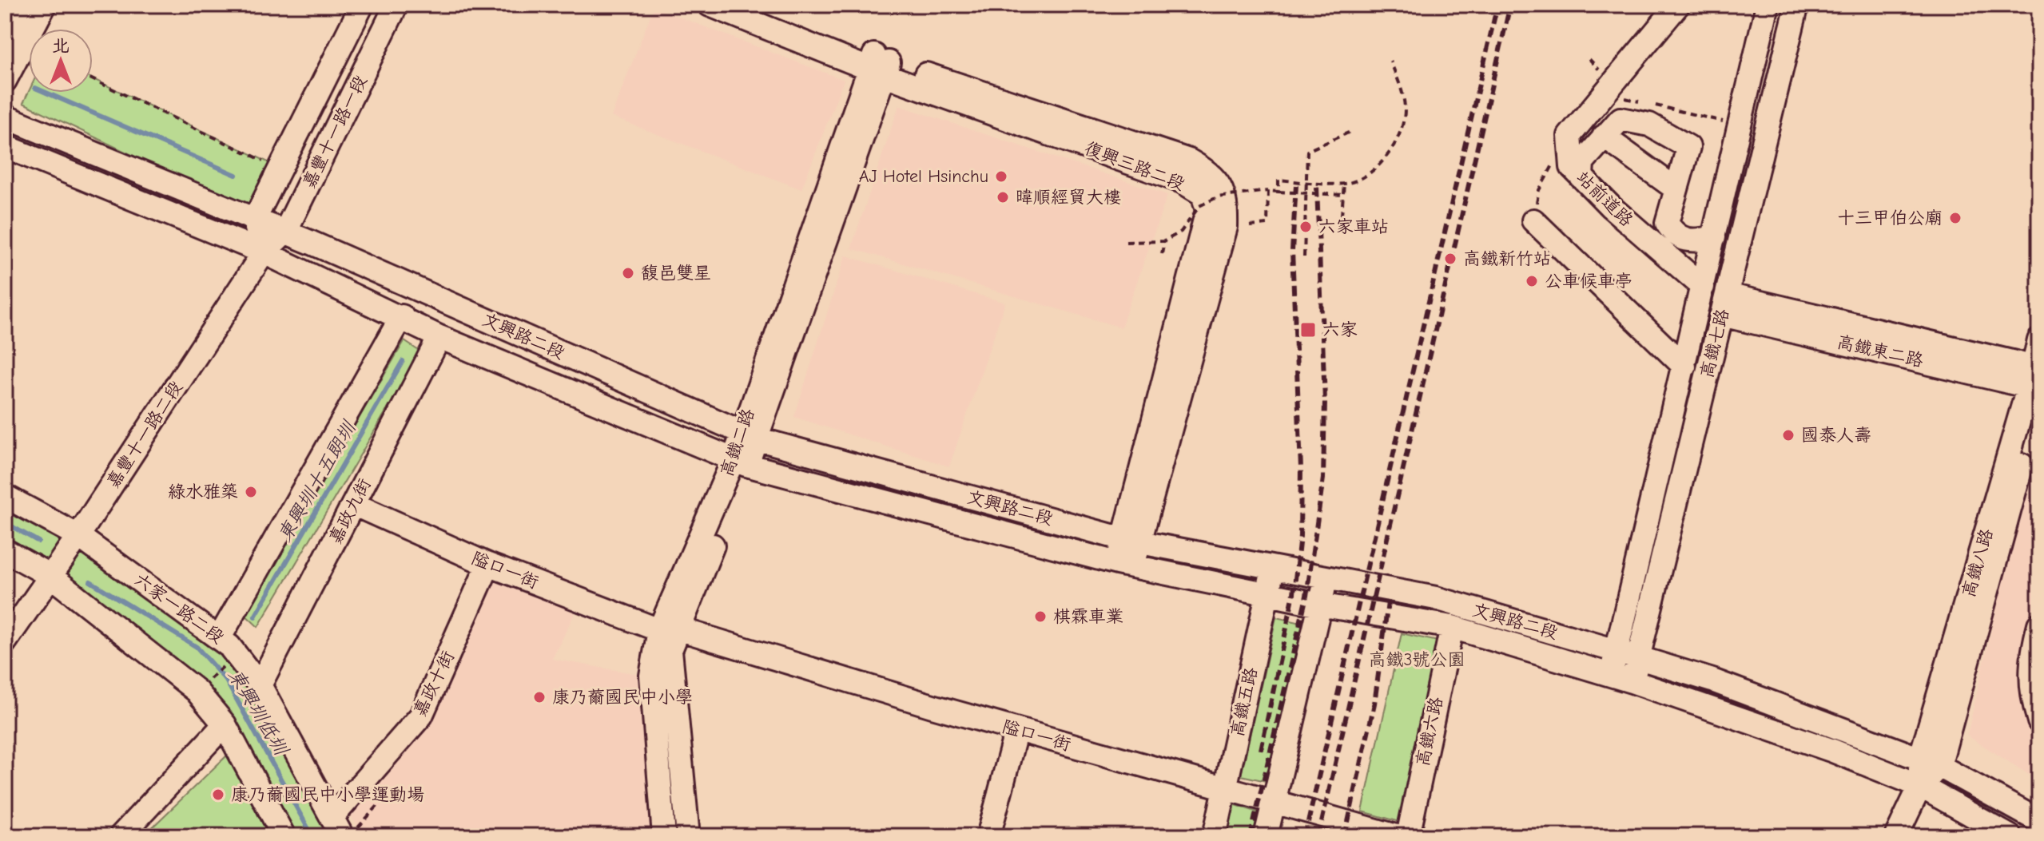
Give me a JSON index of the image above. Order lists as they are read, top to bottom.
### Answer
{
  "streets": {
    "street": [
      "嘉豐十一路一段",
      "復興三路二段",
      "站前道路",
      "文興路二段",
      "高鐵七路",
      "高鐵東二路",
      "嘉豐十一路二段",
      "高鐵二路",
      "嘉政九街",
      "高鐵八路",
      "隘口一街",
      "六家一路二段",
      "嘉政十街",
      "高鐵五路",
      "高鐵六路"
    ]
  },
  "crossings": [
    ["嘉豐十一路一段", "文興路二段"],
    ["嘉豐十一路一段", "嘉豐十一路二段"],
    ["復興三路二段", "文興路二段"],
    ["復興三路二段", "高鐵二路"],
    ["站前道路", "高鐵七路"],
    ["文興路二段", "高鐵七路"],
    ["文興路二段", "嘉豐十一路二段"],
    ["文興路二段", "高鐵二路"],
    ["文興路二段", "嘉政九街"],
    ["文興路二段", "高鐵八路"],
    ["文興路二段", "高鐵五路"],
    ["文興路二段", "高鐵六路"],
    ["高鐵七路", "高鐵東二路"],
    ["高鐵東二路", "高鐵八路"],
    ["嘉豐十一路二段", "六家一路二段"],
    ["高鐵二路", "隘口一街"],
    ["嘉政九街", "隘口一街"],
    ["嘉政九街", "六家一路二段"],
    ["隘口一街", "嘉政十街"],
    ["隘口一街", "高鐵五路"],
    ["六家一路二段", "嘉政十街"]
  ],
  "water": ["東興圳十五朗圳", "東興圳低圳"],
  "parks": ["高鐵3號公園"],
  "places": {
    "other": [
      "AJ Hotel Hsinchu",
      "暐順經貿大樓",
      "十三甲伯公廟",
      "六家車站",
      "高鐵新竹站",
      "馥邑雙星",
      "公車候車亭",
      "國泰人壽",
      "綠水雅築",
      "棋霖車業",
      "康乃薾國民中小學",
      "康乃薾國民中小學運動場"
    ],
    "transit": ["六家"]
  },
  "north": "top"
}
